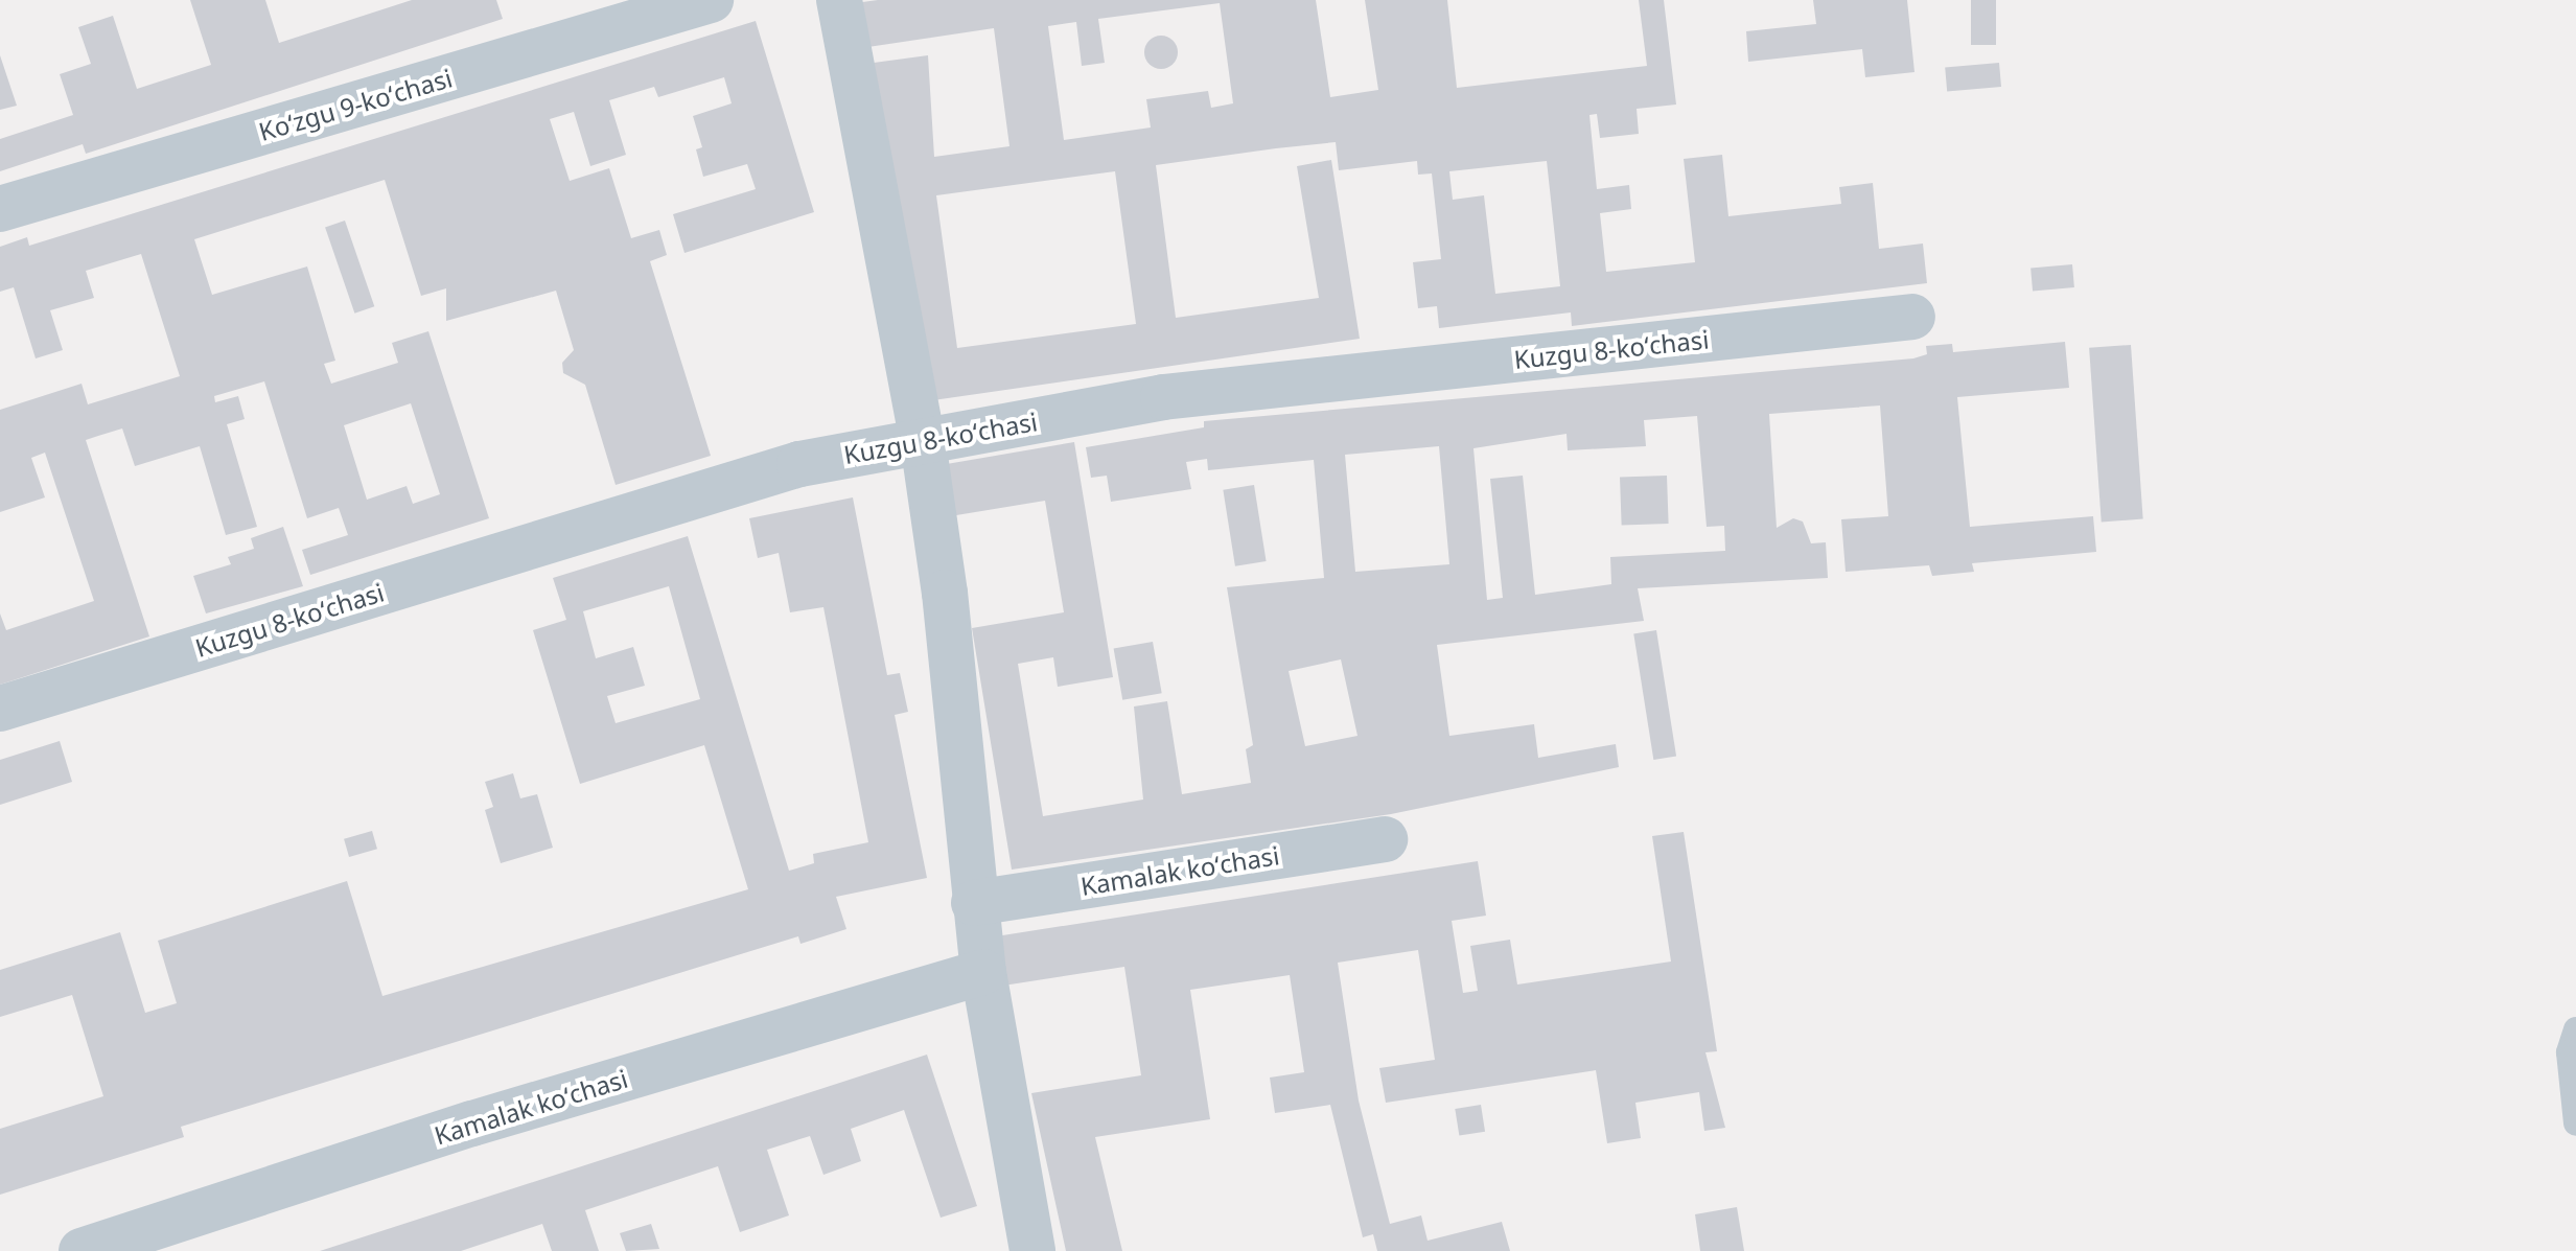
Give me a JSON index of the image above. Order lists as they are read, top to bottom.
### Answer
{
  "streets": {
    "street": ["Koʻzgu 9-koʻchasi", "Kuzgu 8-koʻchasi", "Kamalak koʻchasi"]
  }
}
